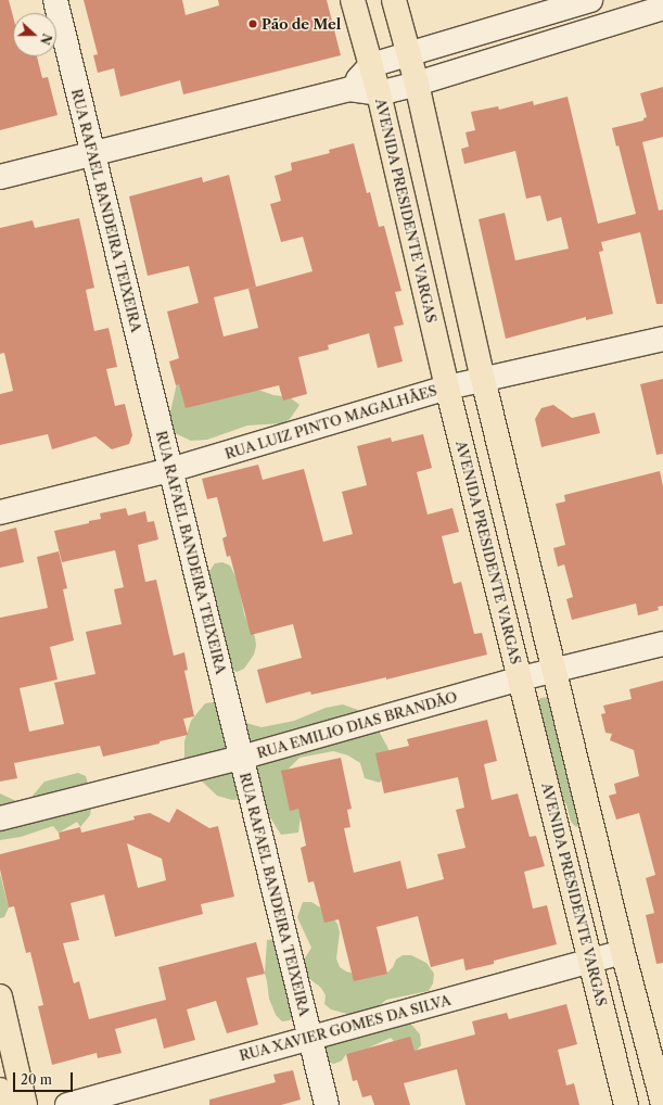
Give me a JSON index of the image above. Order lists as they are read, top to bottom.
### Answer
{
  "streets": {
    "main road": ["AVENIDA PRESIDENTE VARGAS"],
    "street": [
      "RUA RAFAEL BANDEIRA TEIXEIRA",
      "RUA LUIZ PINTO MAGALHÃES",
      "RUA EMILIO DIAS BRANDÃO",
      "RUA XAVIER GOMES DA SILVA"
    ]
  },
  "crossings": [
    ["RUA RAFAEL BANDEIRA TEIXEIRA", "RUA LUIZ PINTO MAGALHÃES"],
    ["RUA RAFAEL BANDEIRA TEIXEIRA", "RUA EMILIO DIAS BRANDÃO"],
    ["RUA RAFAEL BANDEIRA TEIXEIRA", "RUA XAVIER GOMES DA SILVA"],
    ["AVENIDA PRESIDENTE VARGAS", "RUA LUIZ PINTO MAGALHÃES"],
    ["AVENIDA PRESIDENTE VARGAS", "RUA EMILIO DIAS BRANDÃO"],
    ["AVENIDA PRESIDENTE VARGAS", "RUA XAVIER GOMES DA SILVA"]
  ],
  "places": ["Pão de Mel"],
  "scale_bar": "20 m",
  "north": "right"
}
